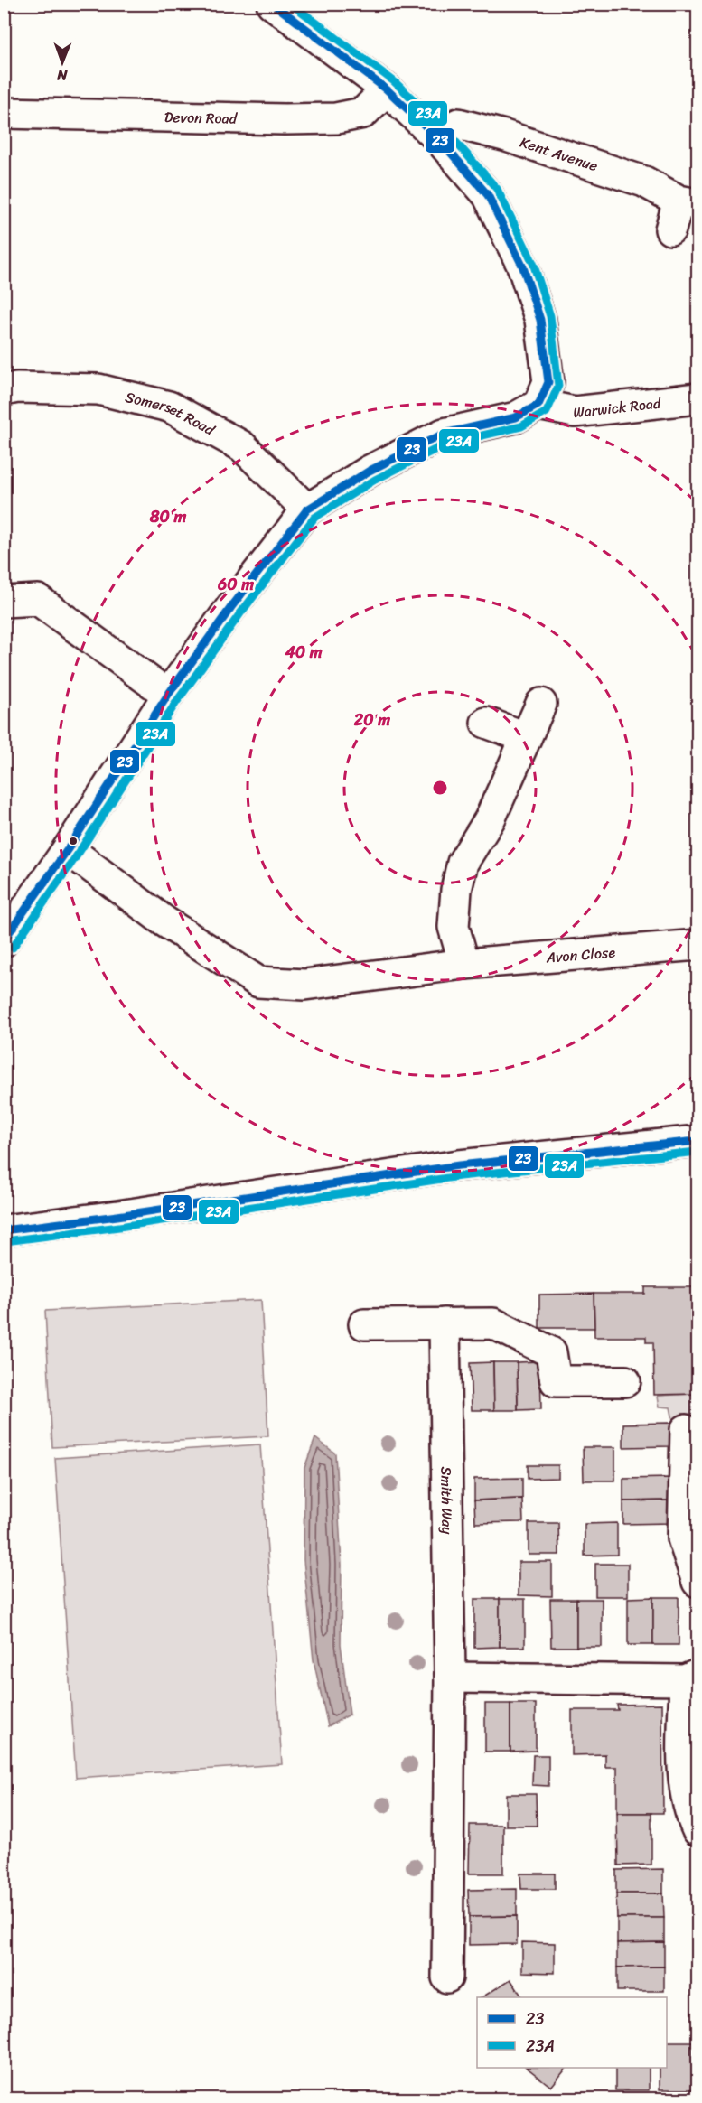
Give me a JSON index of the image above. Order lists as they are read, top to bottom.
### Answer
{
  "streets": {
    "street": [
      "Devon Road",
      "Kent Avenue",
      "Warwick Road",
      "Somerset Road",
      "Avon Close",
      "Smith Way"
    ]
  },
  "lines": ["transit line 23", "transit line 23A"],
  "legend": ["23", "23A"],
  "north": "bottom",
  "rings": [
    "80 m",
    "60 m",
    "40 m",
    "20 m"
  ]
}
